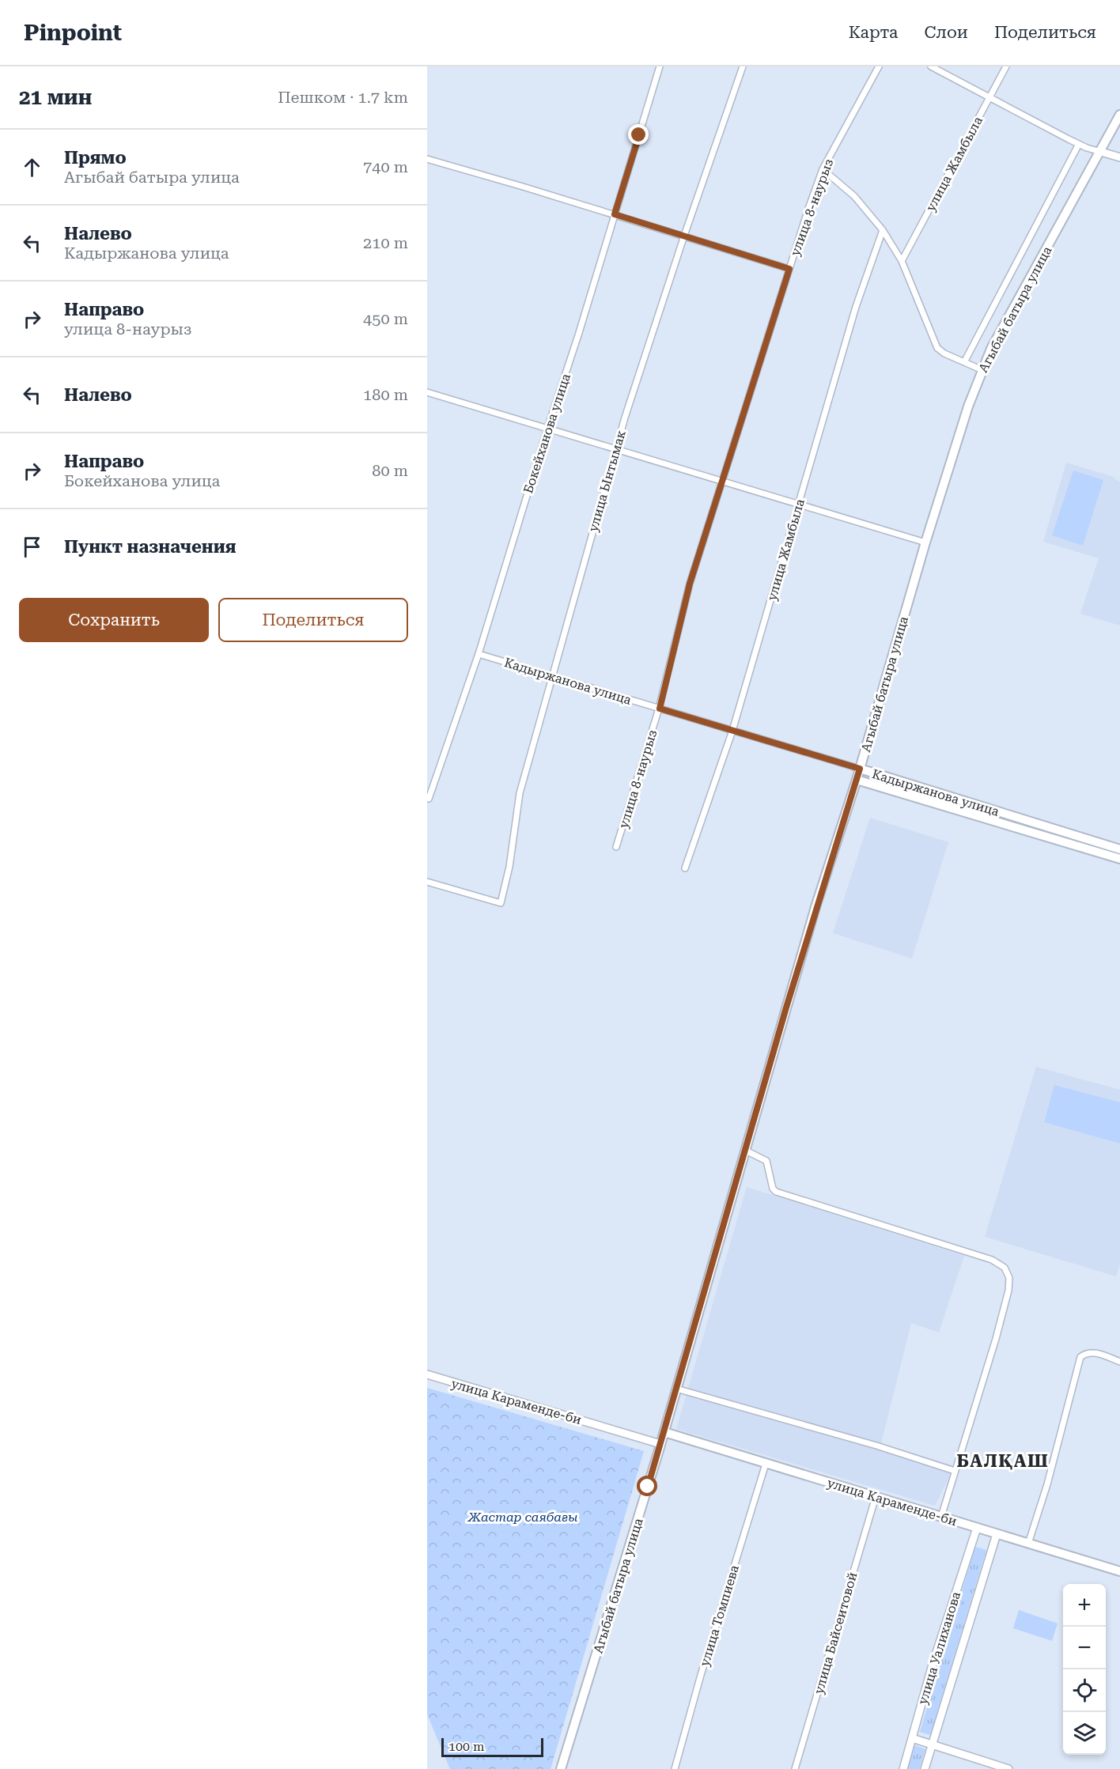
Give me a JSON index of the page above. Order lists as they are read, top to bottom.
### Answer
{
  "streets": {
    "main road": ["Агыбай батыра улица", "Кадыржанова улица", "улица Караменде-би"],
    "street": [
      "улица Жамбыла",
      "улица 8-наурыз",
      "Бокейханова улица",
      "улица Ынтымак",
      "улица Томпиева",
      "улица Байсеитовой",
      "улица Уалиханова"
    ]
  },
  "crossings": [
    ["улица Жамбыла", "Кадыржанова улица"],
    ["улица 8-наурыз", "Кадыржанова улица"],
    ["Агыбай батыра улица", "Кадыржанова улица"],
    ["Агыбай батыра улица", "улица Караменде-би"],
    ["Бокейханова улица", "Кадыржанова улица"],
    ["улица Ынтымак", "Кадыржанова улица"],
    ["улица Караменде-би", "улица Томпиева"],
    ["улица Караменде-би", "улица Байсеитовой"],
    ["улица Караменде-би", "улица Уалиханова"]
  ],
  "districts": ["БАЛҚАШ"],
  "parks": ["Жастар саябағы"],
  "scale_bar": "100 m",
  "page": {
    "header": "Pinpoint",
    "nav": ["Карта", "Слои", "Поделиться"],
    "heading": ["21 мин", "Пешком · 1.7 km"],
    "list": [
      ["Прямо", "Агыбай батыра улица", "740 m"],
      ["Налево", "Кадыржанова улица", "210 m"],
      ["Направо", "улица 8-наурыз", "450 m"],
      ["Налево", "180 m"],
      ["Направо", "Бокейханова улица", "80 m"],
      "Пункт назначения"
    ],
    "buttons": ["Сохранить", "Поделиться"],
    "map_buttons": ["+", "−"],
    "scale": "100 m"
  }
}
